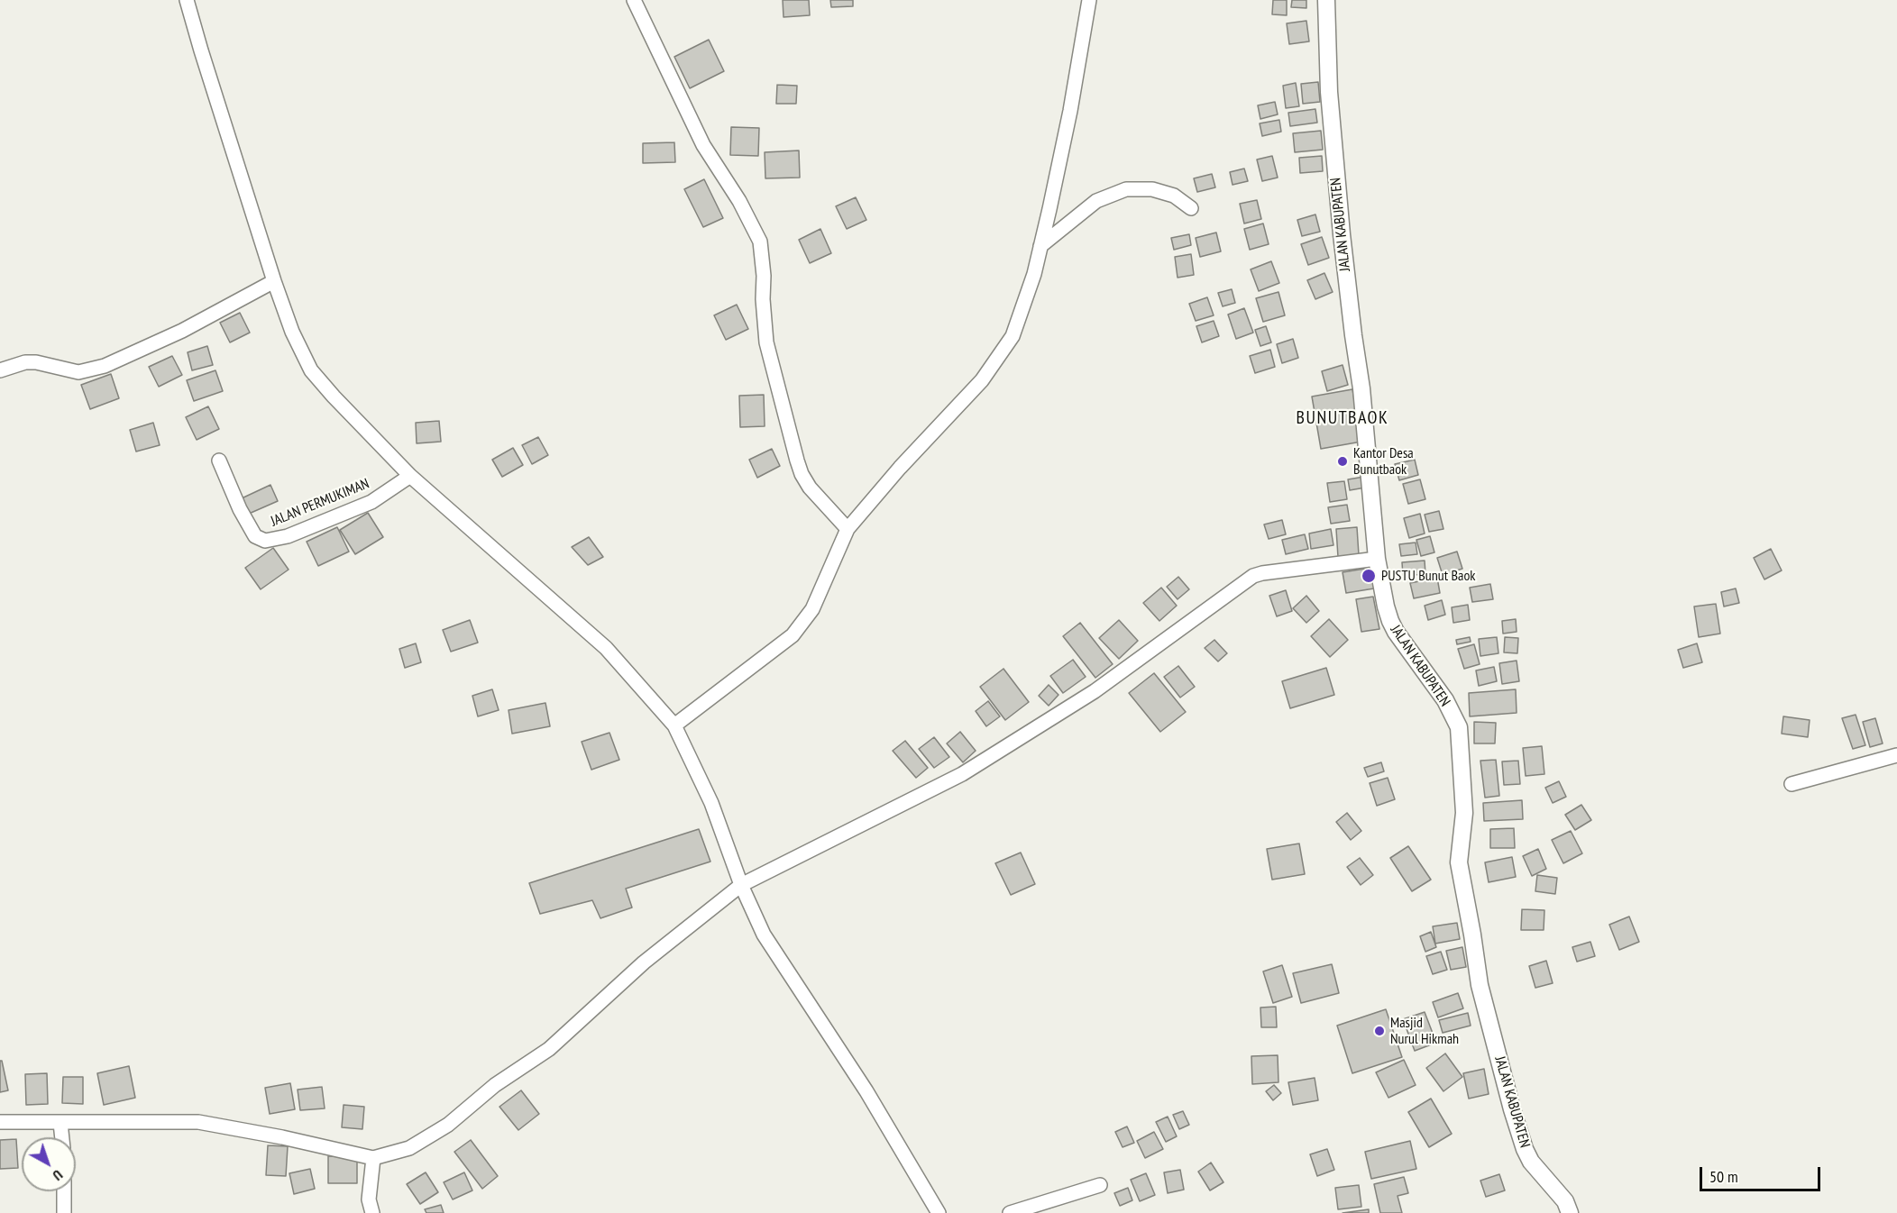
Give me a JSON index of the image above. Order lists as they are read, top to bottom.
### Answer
{
  "streets": {
    "street": ["JALAN KABUPATEN", "JALAN PERMUKIMAN"]
  },
  "districts": ["BUNUTBAOK"],
  "places": ["Kantor Desa Bunutbaok", "PUSTU Bunut Baok", "Masjid Nurul Hikmah"],
  "scale_bar": "50 m",
  "north": "bottom right"
}
